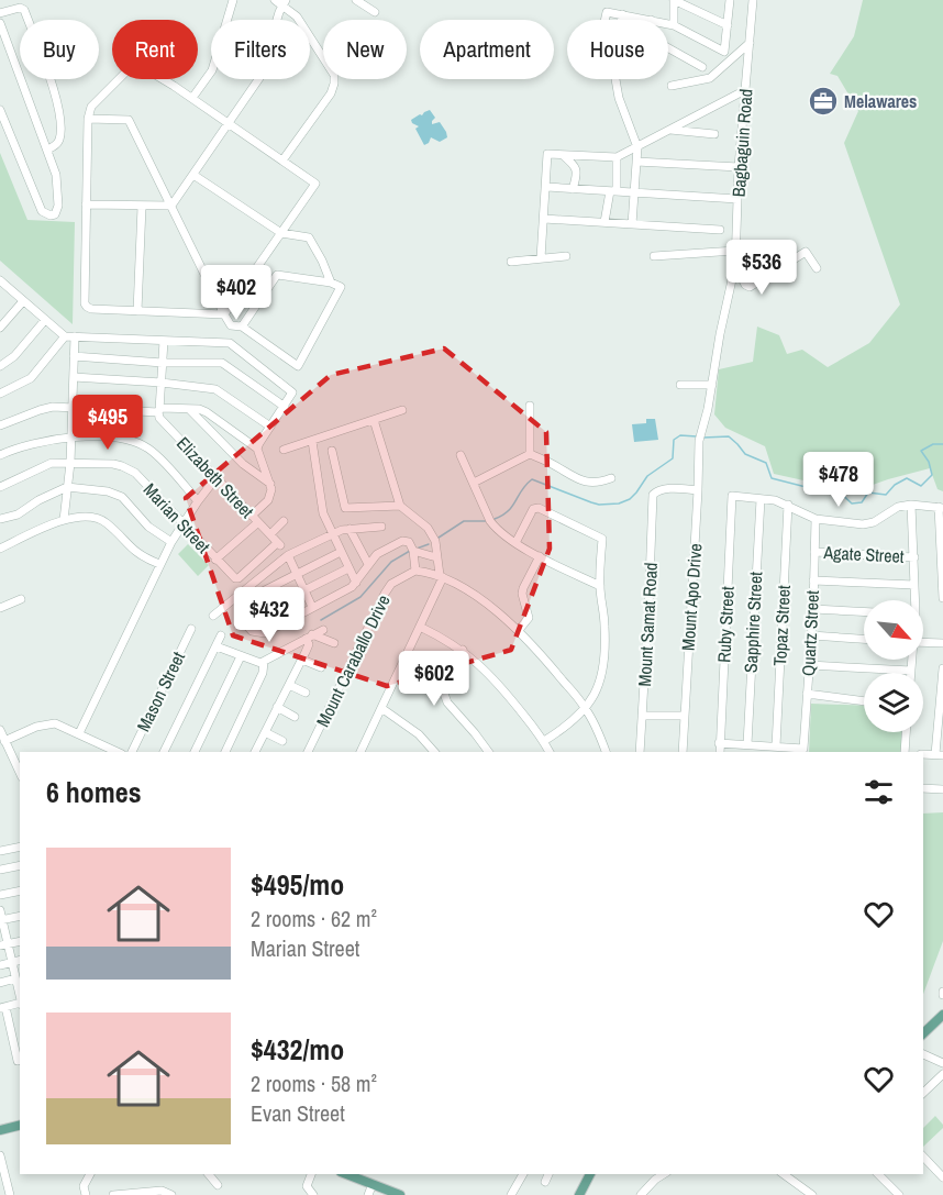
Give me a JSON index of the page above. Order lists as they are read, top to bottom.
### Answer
{
  "streets": {
    "street": [
      "Bagbaguin Road",
      "Elizabeth Street",
      "Marian Street",
      "Agate Street",
      "Mount Apo Drive",
      "Sapphire Street",
      "Mount Samat Road",
      "Ruby Street",
      "Topaz Street",
      "Quartz Street",
      "Mount Caraballo Drive",
      "Mason Street"
    ]
  },
  "crossings": [
    ["Bagbaguin Road", "Mount Apo Drive"],
    ["Elizabeth Street", "Marian Street"],
    ["Agate Street", "Quartz Street"],
    ["Mount Apo Drive", "Mount Samat Road"],
    ["Sapphire Street", "Ruby Street"],
    ["Topaz Street", "Quartz Street"]
  ],
  "places": {
    "office": ["Melawares"]
  },
  "north": "bottom right",
  "page": {
    "chip": [
      "Buy",
      "Rent",
      "Filters",
      "New",
      "Apartment",
      "House"
    ],
    "price": [
      "$536",
      "$402",
      "$495",
      "$478",
      "$432",
      "$602"
    ],
    "heading": "6 homes",
    "list": [
      {
        "name": "$495/mo",
        "note": "2 rooms · 62 m² · Marian Street"
      },
      {
        "name": "$432/mo",
        "note": "2 rooms · 58 m² · Evan Street"
      }
    ]
  }
}
